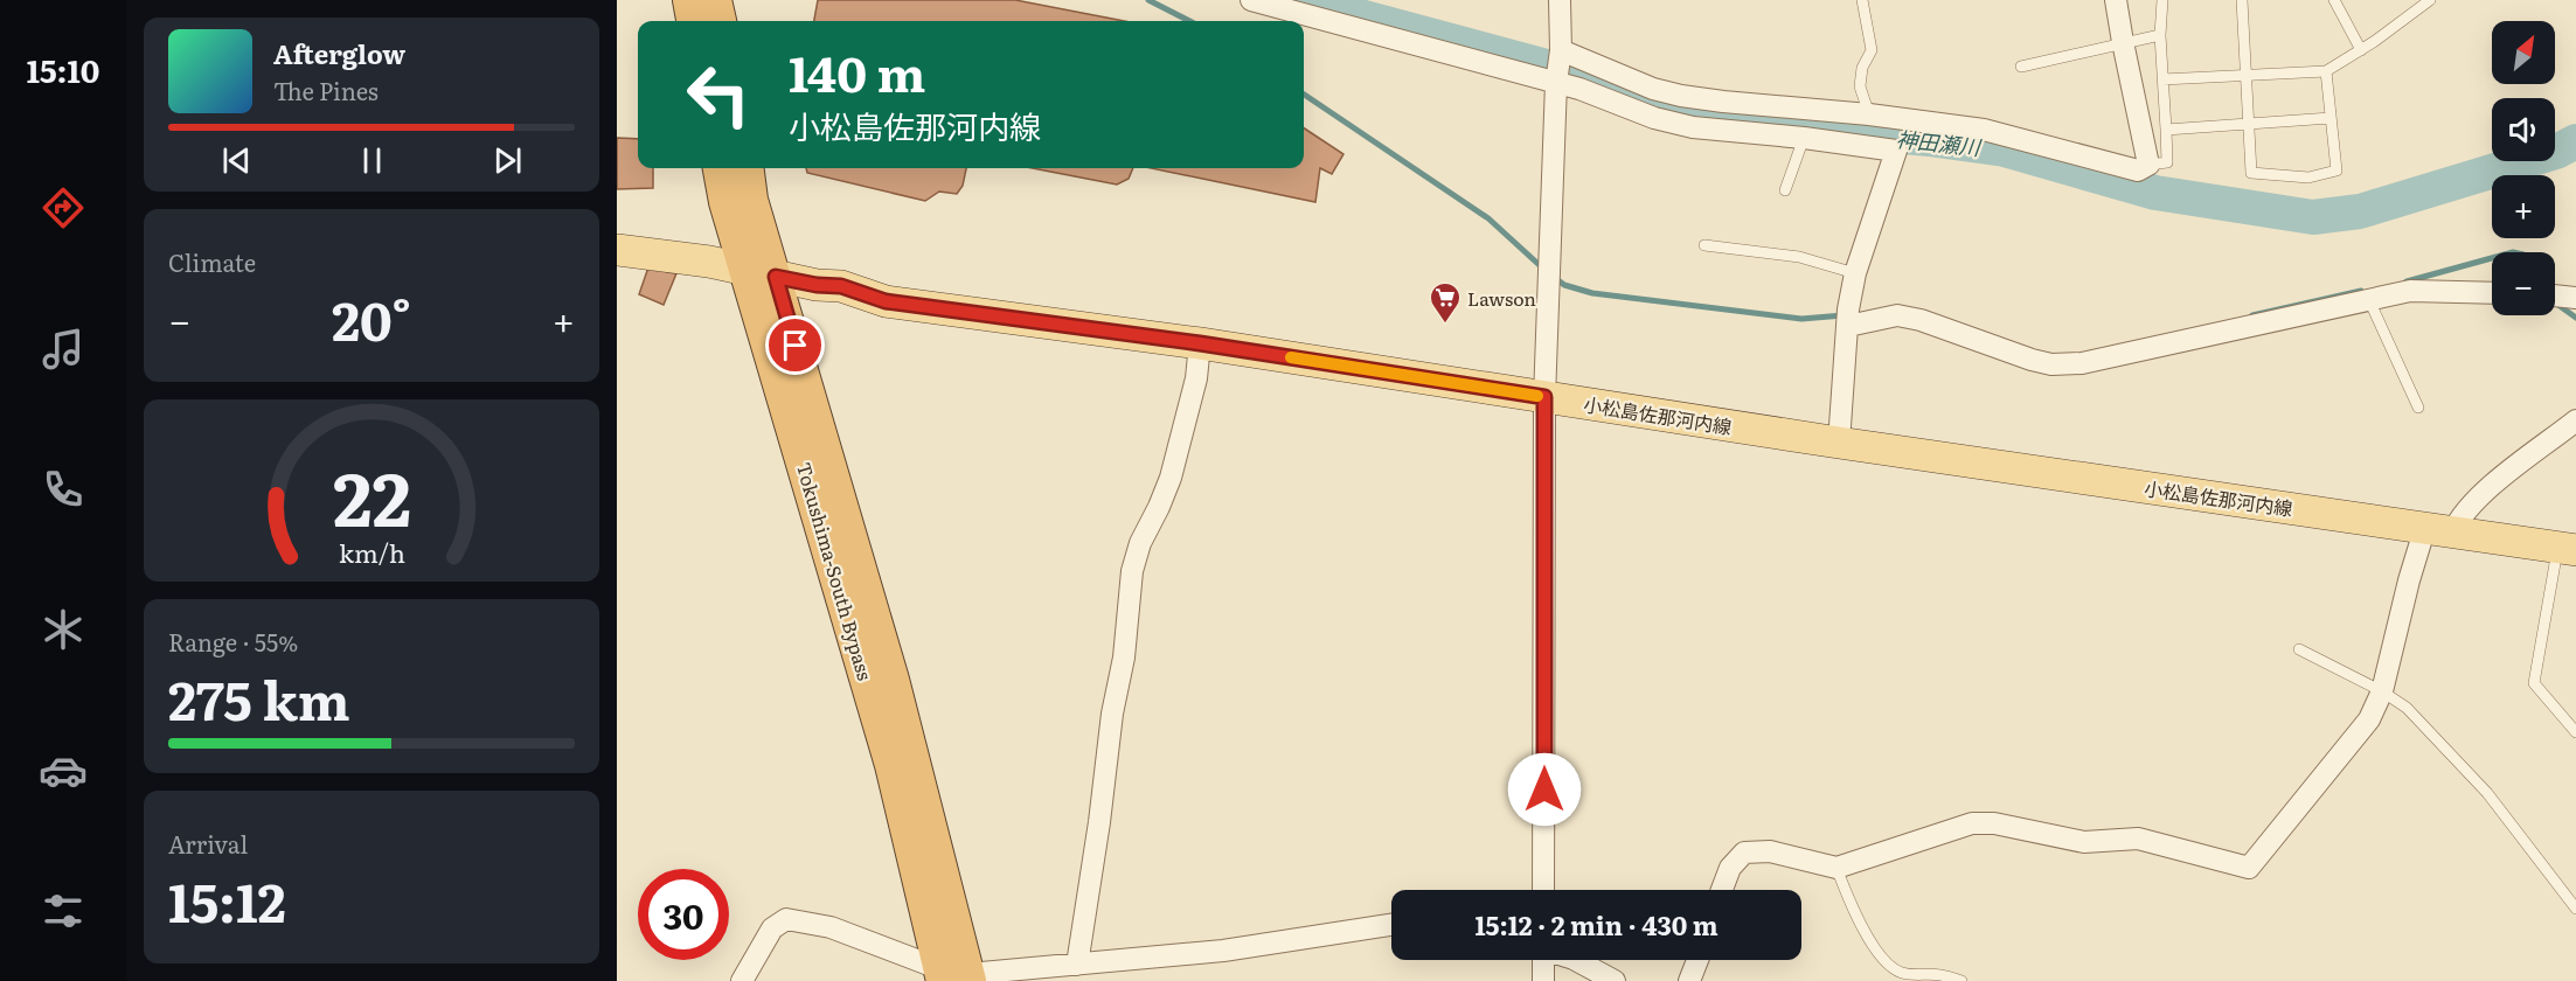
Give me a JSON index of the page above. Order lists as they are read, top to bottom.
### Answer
{
  "streets": {
    "highway": ["Tokushima-South Bypass"],
    "main road": ["小松島佐那河内線"]
  },
  "crossings": [
    ["小松島佐那河内線", "Tokushima-South Bypass"]
  ],
  "water": ["神田瀬川"],
  "places": {
    "supermarket": ["Lawson"]
  },
  "north": "top right",
  "page": {
    "tabs": "15:10",
    "map_buttons": ["+", "−"],
    "turn": ["140 m", "小松島佐那河内線"],
    "song": ["Afterglow", "The Pines"],
    "tile": [
      "Climate",
      ["Range · 55%", "275 km"],
      ["Arrival", "15:12"]
    ],
    "heat": ["−", "20°", "+"],
    "limit": "30",
    "trip": "15:12 · 2 min · 430 m",
    "gauge": ["22", "km/h"]
  }
}
